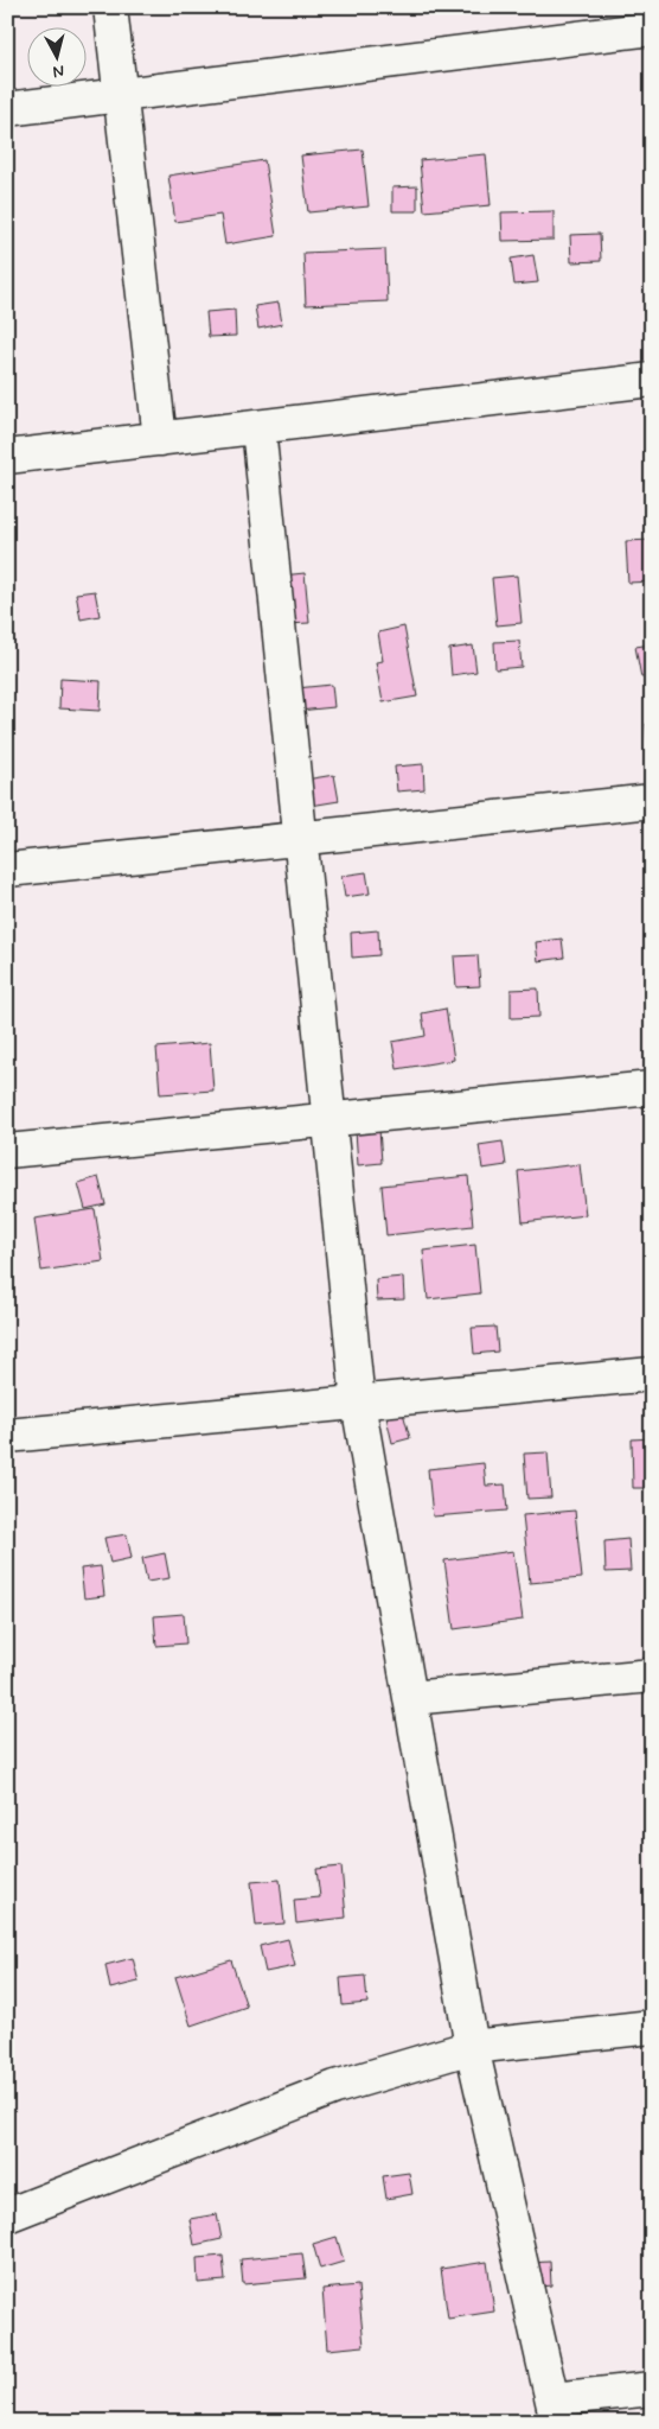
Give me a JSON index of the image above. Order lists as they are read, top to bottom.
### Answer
{
  "north": "bottom"
}
